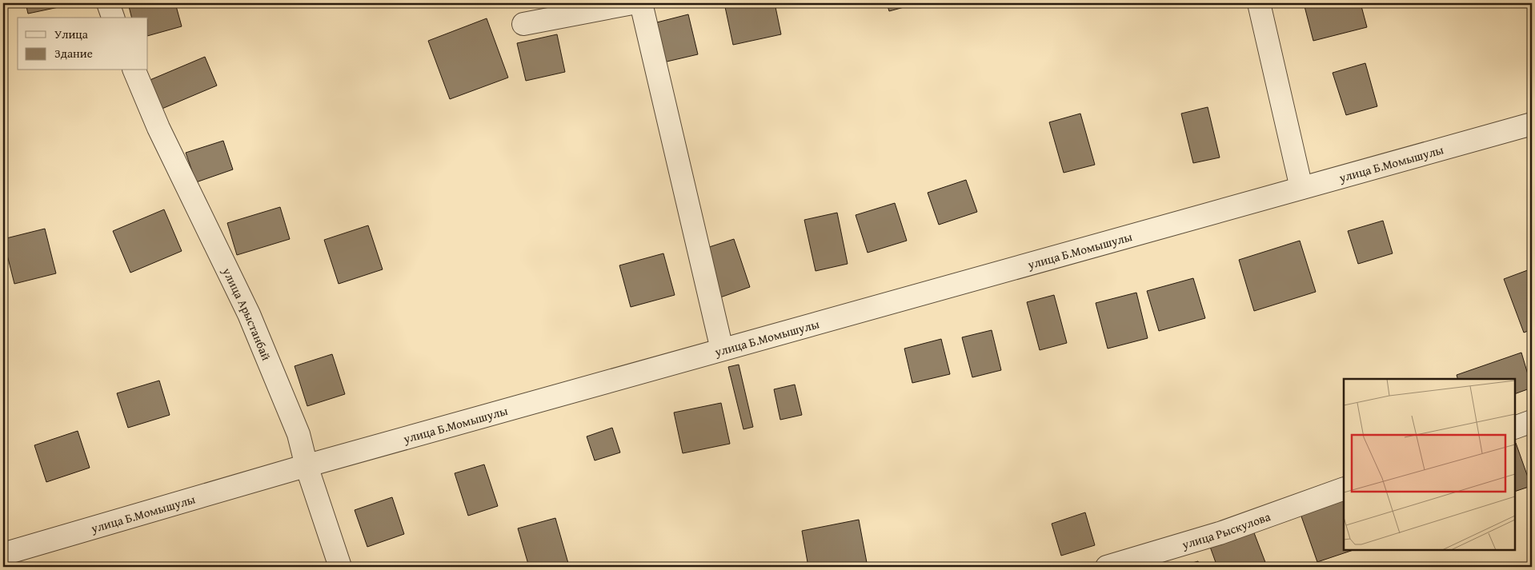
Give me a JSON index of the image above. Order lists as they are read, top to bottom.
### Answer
{
  "streets": {
    "street": ["улица Б.Момышулы", "улица Арыстанбай", "улица Рыскулова"]
  },
  "crossings": [
    ["улица Б.Момышулы", "улица Арыстанбай"]
  ],
  "legend": ["Улица", "Здание"]
}
